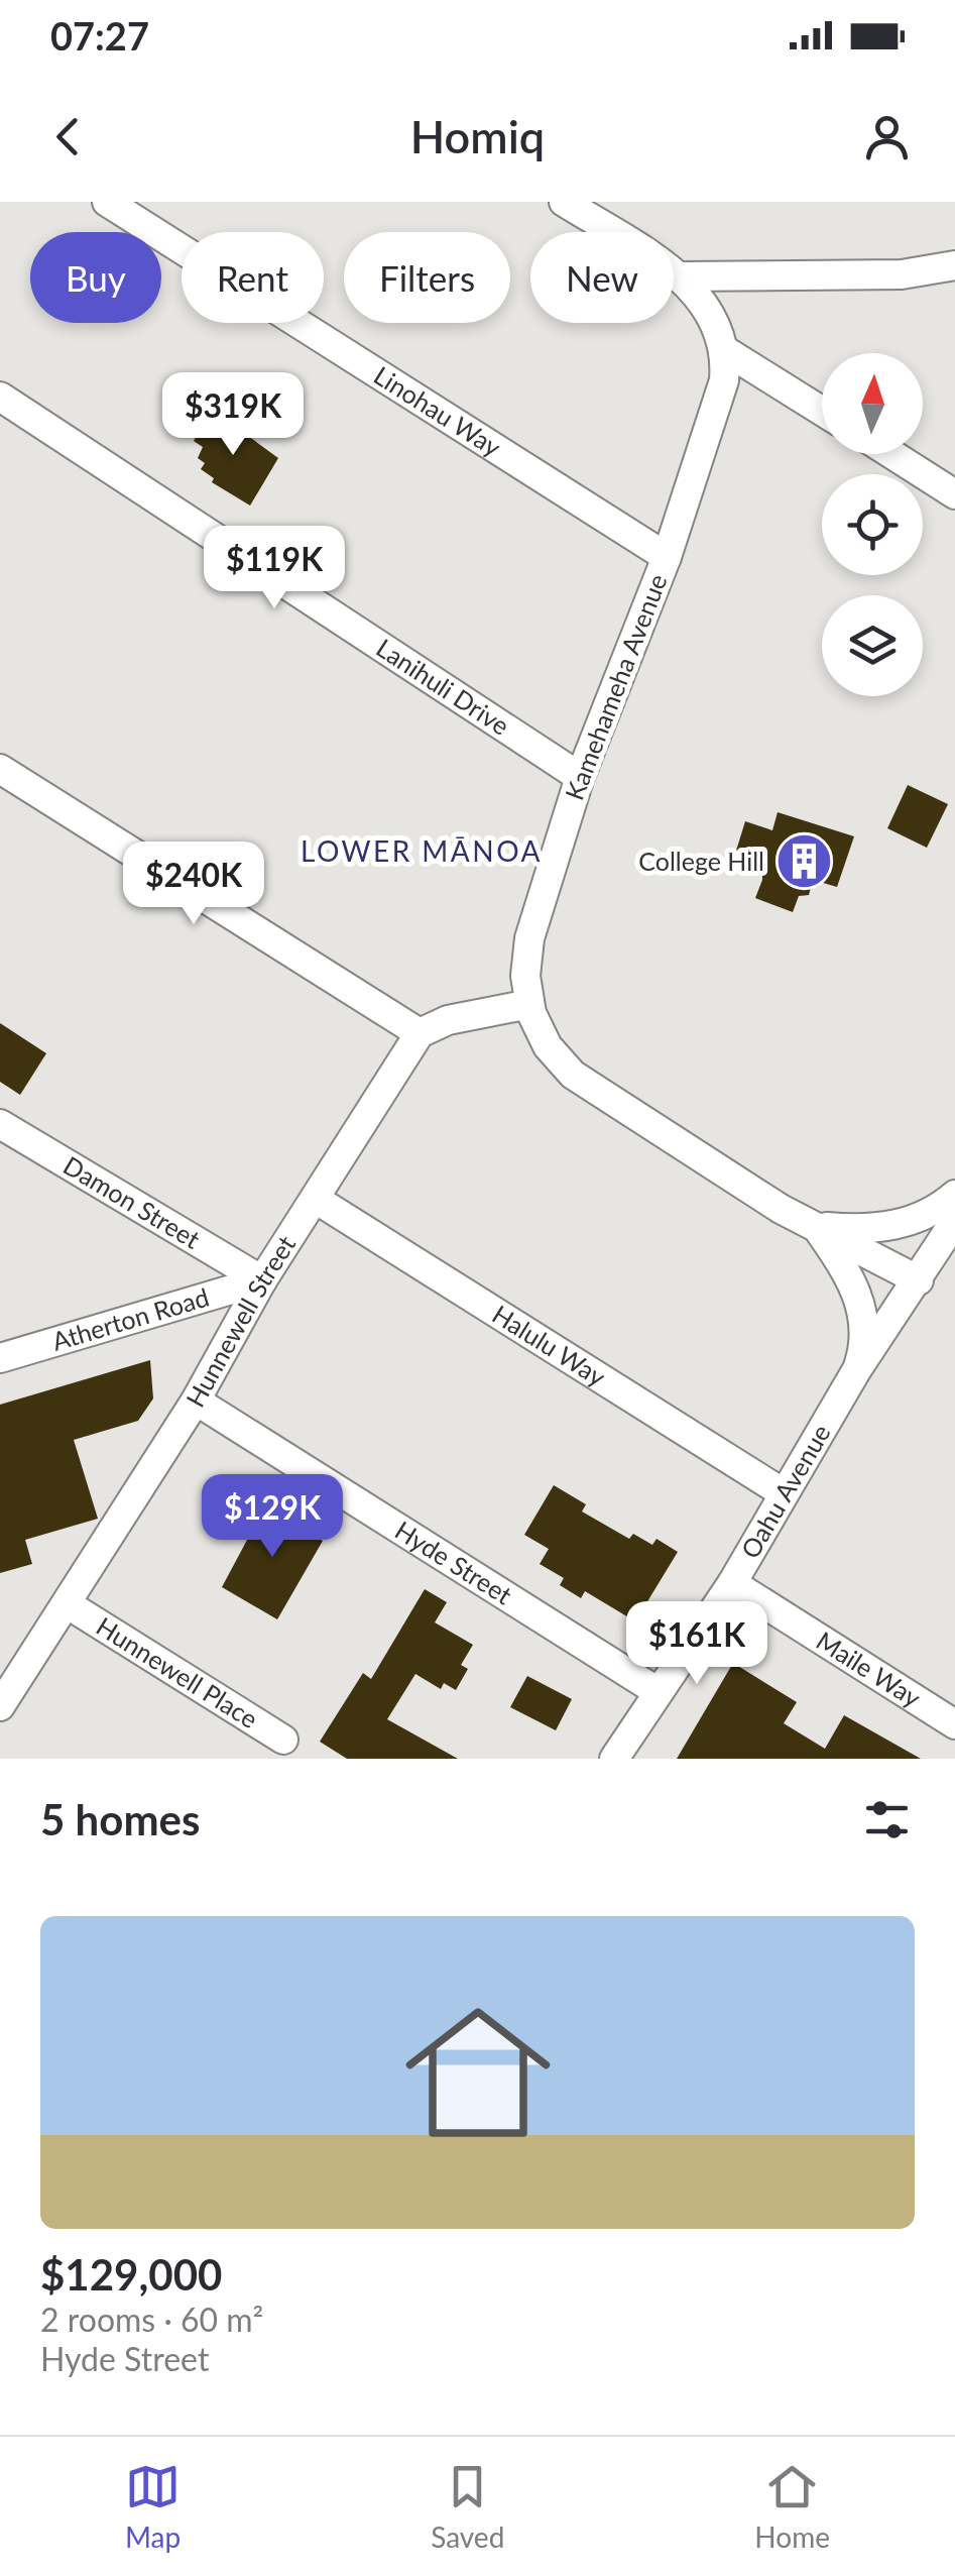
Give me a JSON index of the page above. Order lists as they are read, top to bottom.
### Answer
{
  "streets": {
    "street": [
      "Linohau Way",
      "Lanihuli Drive",
      "Kamehameha Avenue",
      "Damon Street",
      "Atherton Road",
      "Hunnewell Street",
      "Halulu Way",
      "Oahu Avenue",
      "Hyde Street",
      "Maile Way",
      "Hunnewell Place"
    ]
  },
  "crossings": [
    ["Linohau Way", "Kamehameha Avenue"],
    ["Lanihuli Drive", "Kamehameha Avenue"],
    ["Kamehameha Avenue", "Oahu Avenue"],
    ["Damon Street", "Atherton Road"],
    ["Damon Street", "Hunnewell Street"],
    ["Atherton Road", "Hunnewell Street"],
    ["Hunnewell Street", "Halulu Way"],
    ["Hunnewell Street", "Hyde Street"],
    ["Hunnewell Street", "Hunnewell Place"],
    ["Halulu Way", "Oahu Avenue"],
    ["Oahu Avenue", "Hyde Street"],
    ["Oahu Avenue", "Maile Way"]
  ],
  "districts": ["LOWER MĀNOA"],
  "places": {
    "building": ["College Hill"]
  },
  "north": "top",
  "page": {
    "status": "07:27",
    "header": "Homiq",
    "chip": [
      "Buy",
      "Rent",
      "Filters",
      "New"
    ],
    "price": [
      "$319K",
      "$119K",
      "$240K",
      "$129K",
      "$161K"
    ],
    "heading": "5 homes",
    "list": [
      {
        "name": "$129,000",
        "note": "2 rooms · 60 m² · Hyde Street"
      }
    ],
    "tabs": ["Map", "Saved", "Home"]
  }
}
